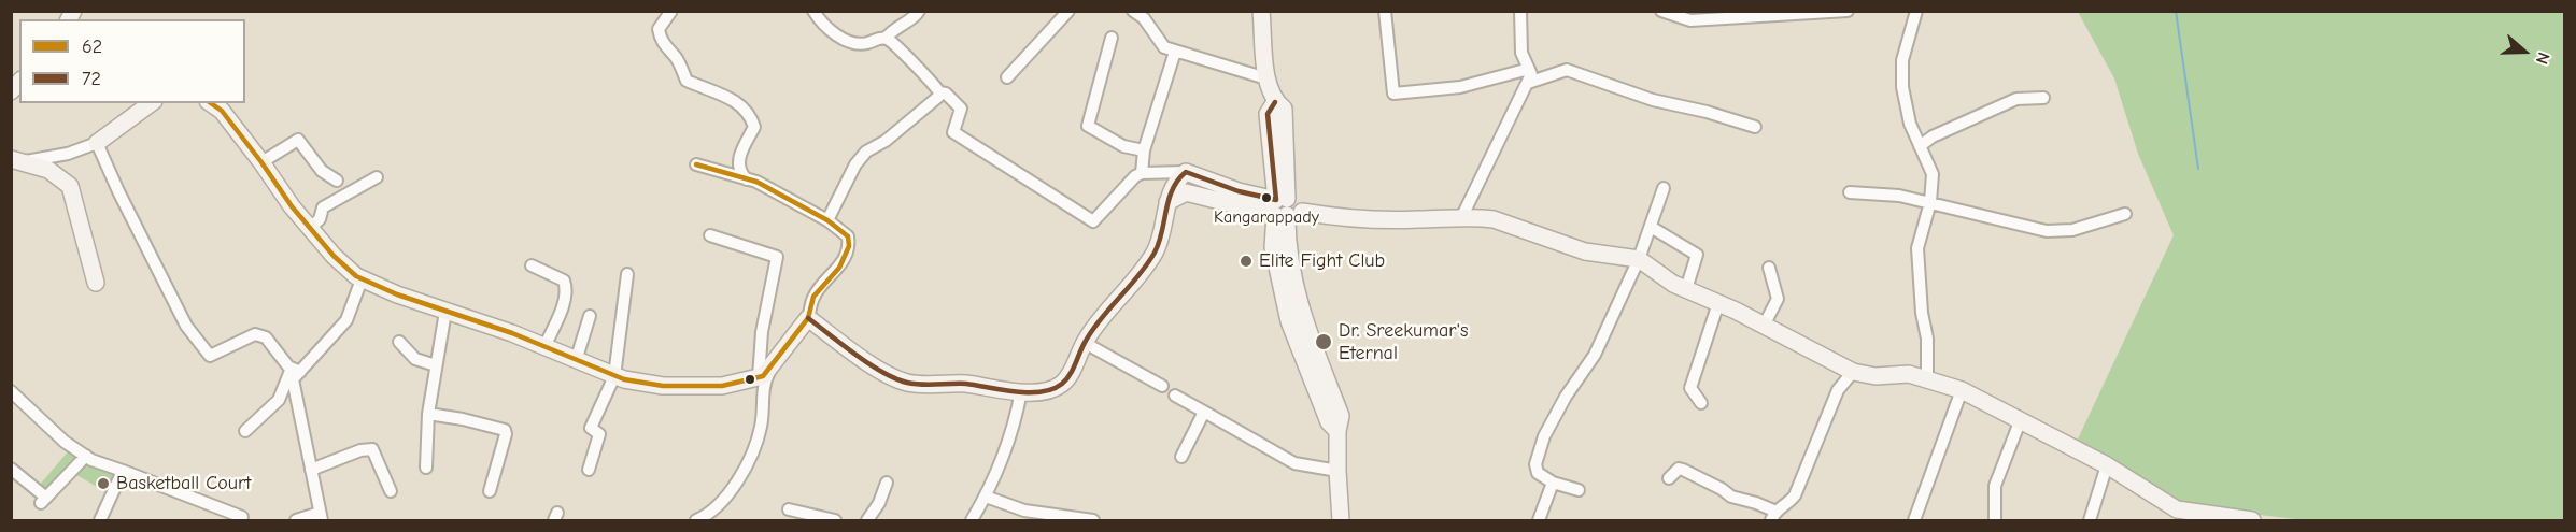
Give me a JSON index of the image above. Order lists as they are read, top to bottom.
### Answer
{
  "places": [
    "Kangarappady",
    "Elite Fight Club",
    "Dr. Sreekumar's Eternal",
    "Basketball Court"
  ],
  "lines": ["transit line 72", "transit line 62"],
  "legend": ["62", "72"],
  "north": "right"
}
